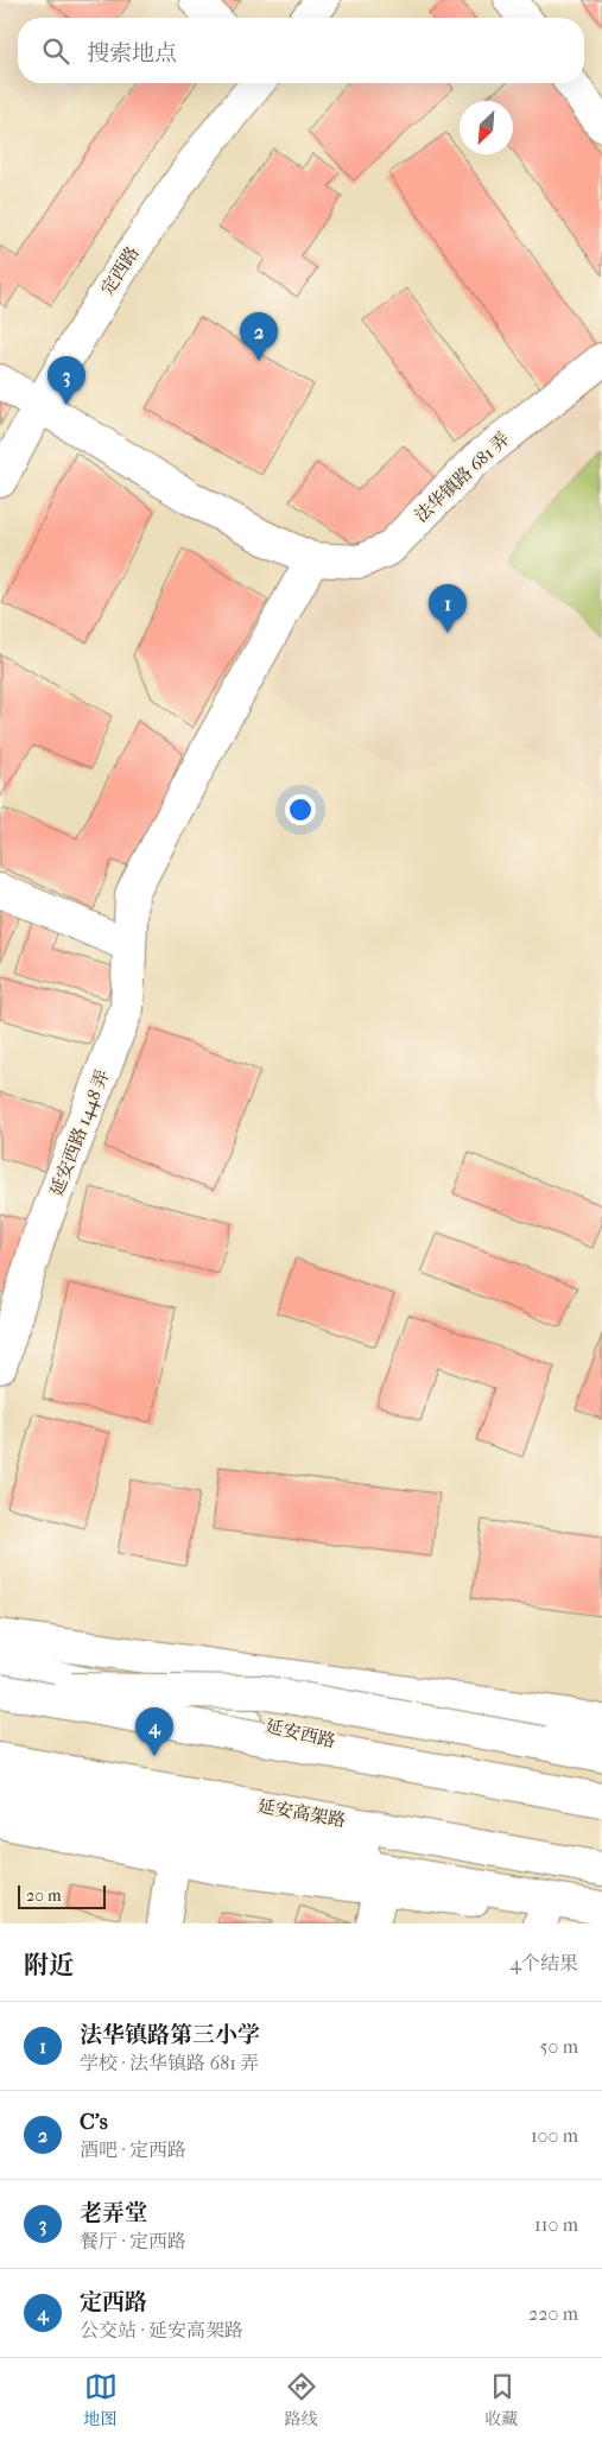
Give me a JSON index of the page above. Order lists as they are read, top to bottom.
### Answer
{
  "streets": {
    "main road": [
      "定西路",
      "法华镇路 681 弄",
      "延安西路 1448 弄",
      "延安西路",
      "延安高架路"
    ]
  },
  "crossings": [
    ["法华镇路 681 弄", "延安西路 1448 弄"]
  ],
  "scale_bar": "20 m",
  "north": "bottom left",
  "page": {
    "search": "搜索地点",
    "pins": [
      "2",
      "3",
      "1",
      "4"
    ],
    "scale": "20 m",
    "heading": ["附近", "4个结果"],
    "list": [
      {
        "mark": "1",
        "name": "法华镇路第三小学",
        "note": "学校 · 法华镇路 681 弄",
        "value": "50 m"
      },
      {
        "mark": "2",
        "name": "C's",
        "note": "酒吧 · 定西路",
        "value": "100 m"
      },
      {
        "mark": "3",
        "name": "老弄堂",
        "note": "餐厅 · 定西路",
        "value": "110 m"
      },
      {
        "mark": "4",
        "name": "定西路",
        "note": "公交站 · 延安高架路",
        "value": "220 m"
      }
    ],
    "nav": ["地图", "路线", "收藏"]
  }
}
